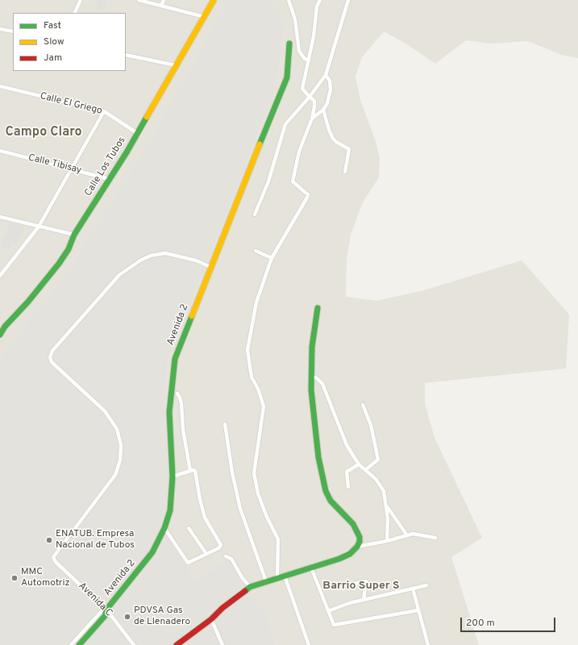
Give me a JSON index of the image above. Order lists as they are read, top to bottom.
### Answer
{
  "streets": {
    "street": [
      "Calle El Griego",
      "Calle Tibisay",
      "Calle Los Tubos",
      "Avenida 2",
      "Avenida C"
    ]
  },
  "crossings": [
    ["Calle El Griego", "Calle Los Tubos"],
    ["Calle Tibisay", "Calle Los Tubos"],
    ["Avenida 2", "Avenida C"]
  ],
  "districts": ["Campo Claro", "Barrio Super S"],
  "places": ["ENATUB. Empresa Nacional de Tubos", "MMC Automotriz", "PDVSA Gas de Llenadero"],
  "legend": ["Fast", "Slow", "Jam"],
  "scale_bar": "200 m"
}
